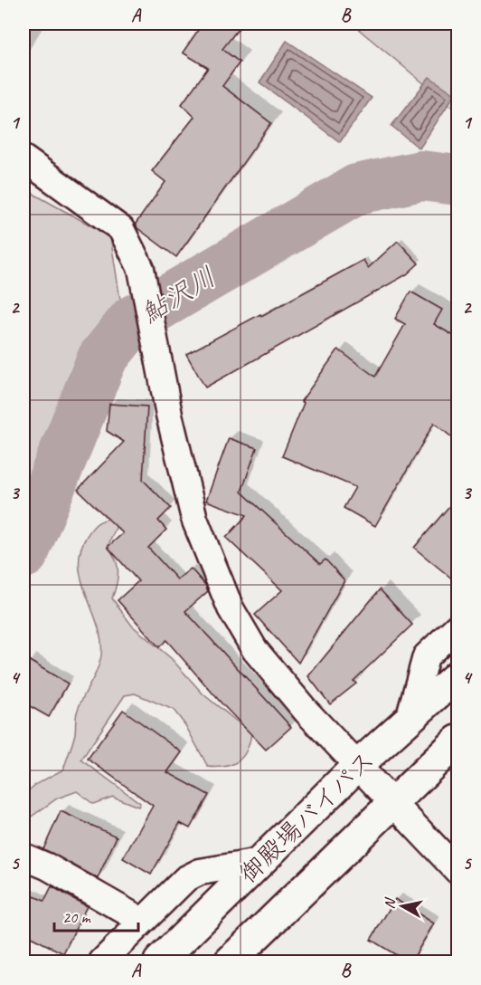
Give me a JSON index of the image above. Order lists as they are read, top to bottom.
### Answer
{
  "streets": {
    "highway": ["御殿場バイパス"]
  },
  "water": ["鮎沢川"],
  "scale_bar": "20 m",
  "north": "left",
  "grid": {
    "columns": ["A", "B"],
    "rows": [
      "1",
      "2",
      "3",
      "4",
      "5"
    ]
  }
}
